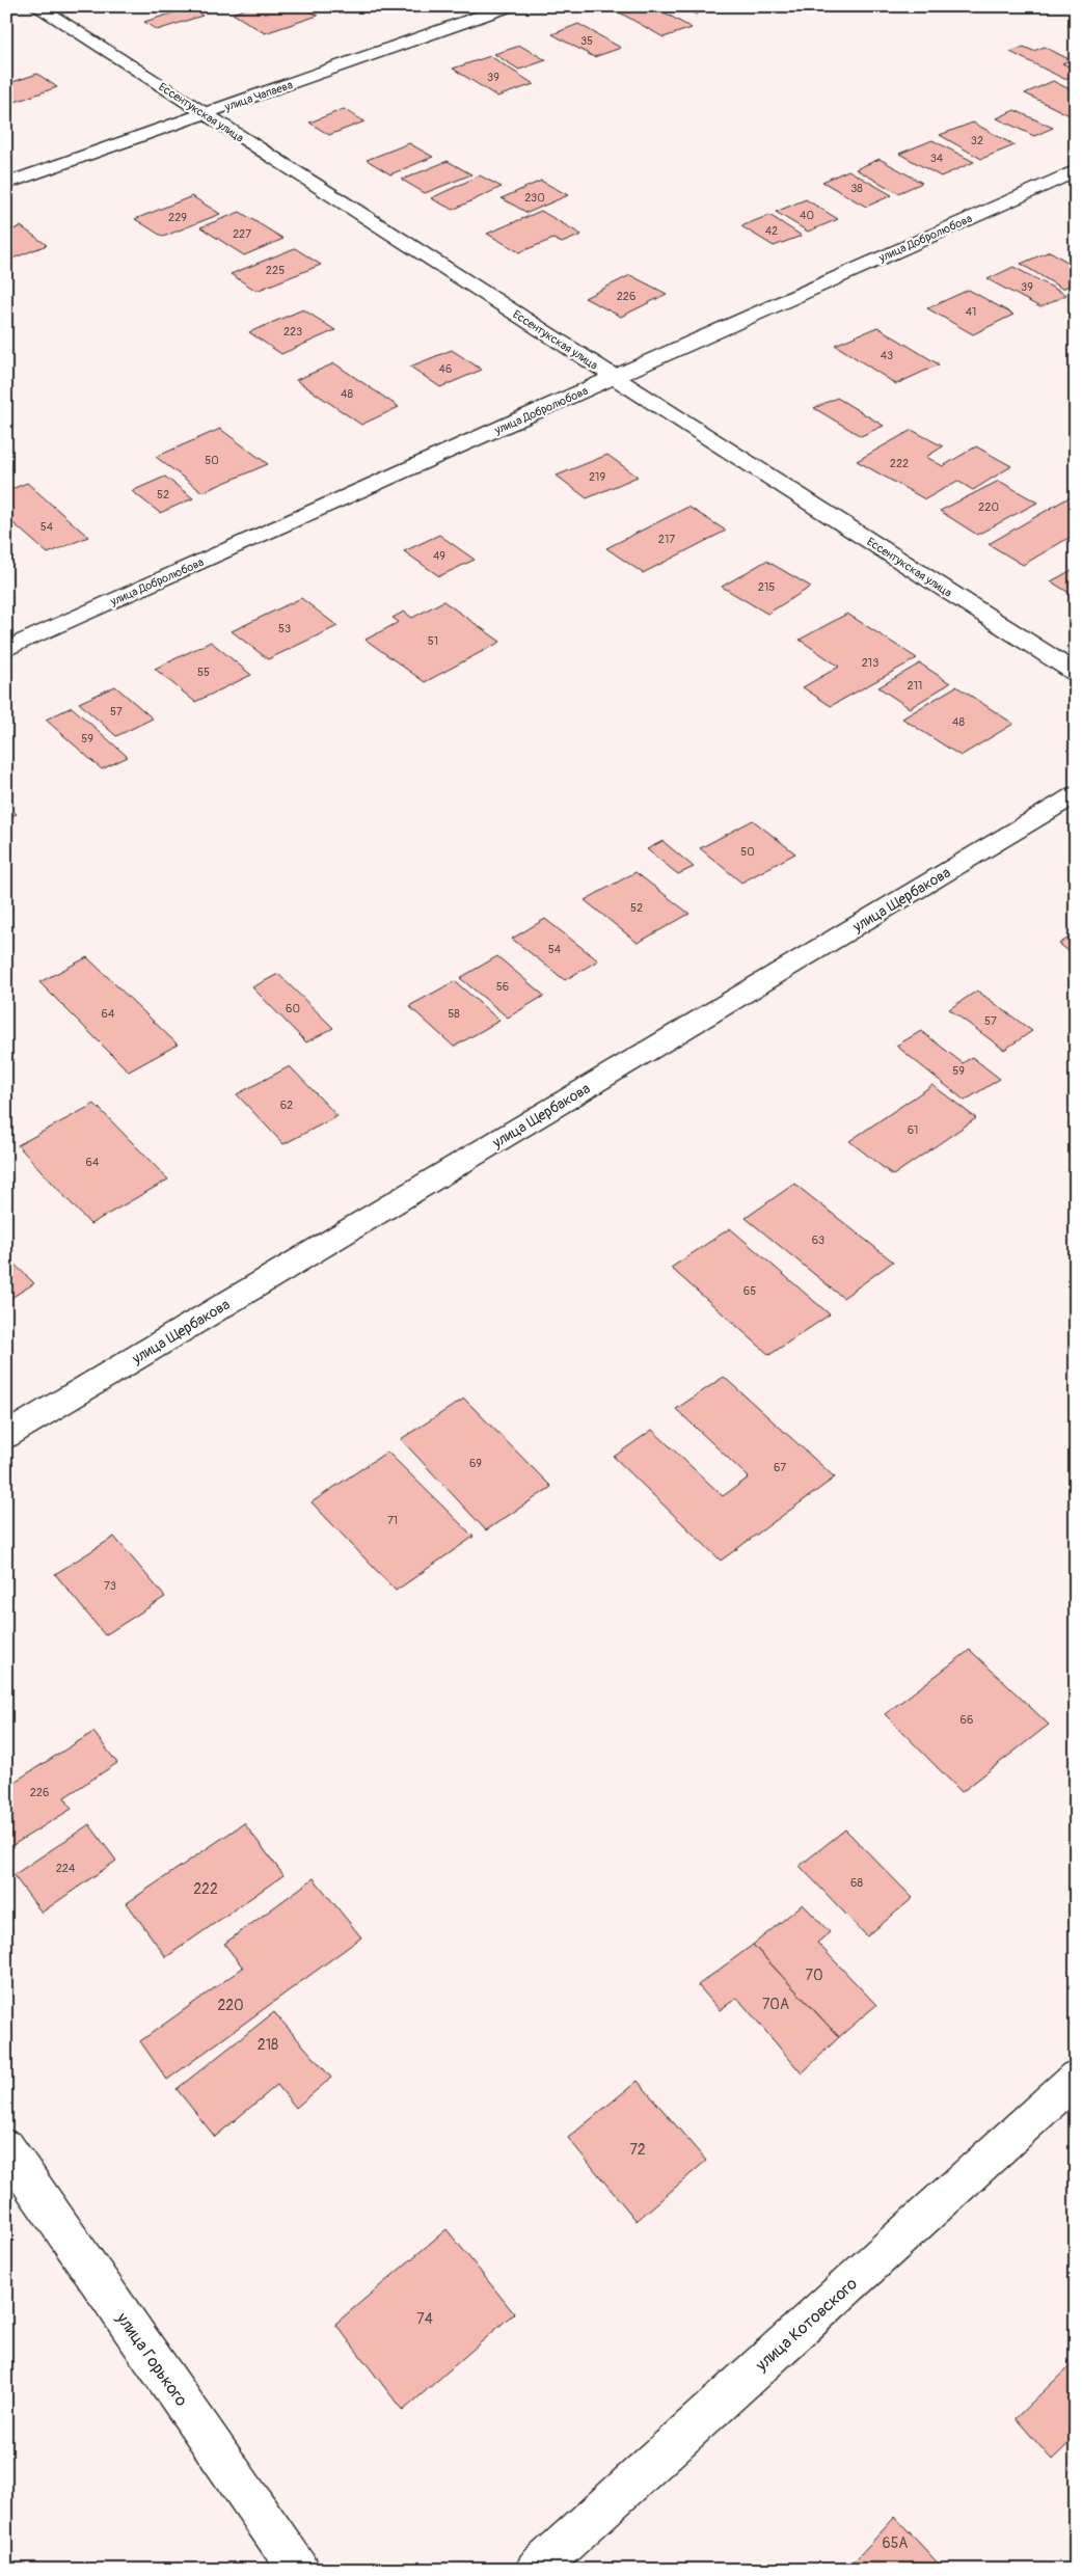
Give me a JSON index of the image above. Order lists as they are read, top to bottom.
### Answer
{
  "streets": {
    "street": [
      "улица Чапаева",
      "Ессентукская улица",
      "улица Добролюбова",
      "улица Щербакова",
      "улица Котовского",
      "улица Горького"
    ]
  },
  "crossings": [
    ["улица Чапаева", "Ессентукская улица"],
    ["Ессентукская улица", "улица Добролюбова"]
  ],
  "house_numbers": [
    "35",
    "39",
    "32",
    "34",
    "38",
    "230",
    "40",
    "229",
    "42",
    "227",
    "225",
    "39",
    "226",
    "41",
    "223",
    "43",
    "46",
    "48",
    "50",
    "222",
    "219",
    "52",
    "220",
    "54",
    "217",
    "49",
    "215",
    "53",
    "51",
    "213",
    "55",
    "211",
    "57",
    "48",
    "59",
    "50",
    "52",
    "54",
    "56",
    "60",
    "64",
    "58",
    "57",
    "59",
    "62",
    "61",
    "64",
    "63",
    "65",
    "69",
    "67",
    "71",
    "73",
    "66",
    "226",
    "224",
    "68",
    "222",
    "70",
    "70А",
    "220",
    "218",
    "72",
    "74",
    "65А"
  ]
}
